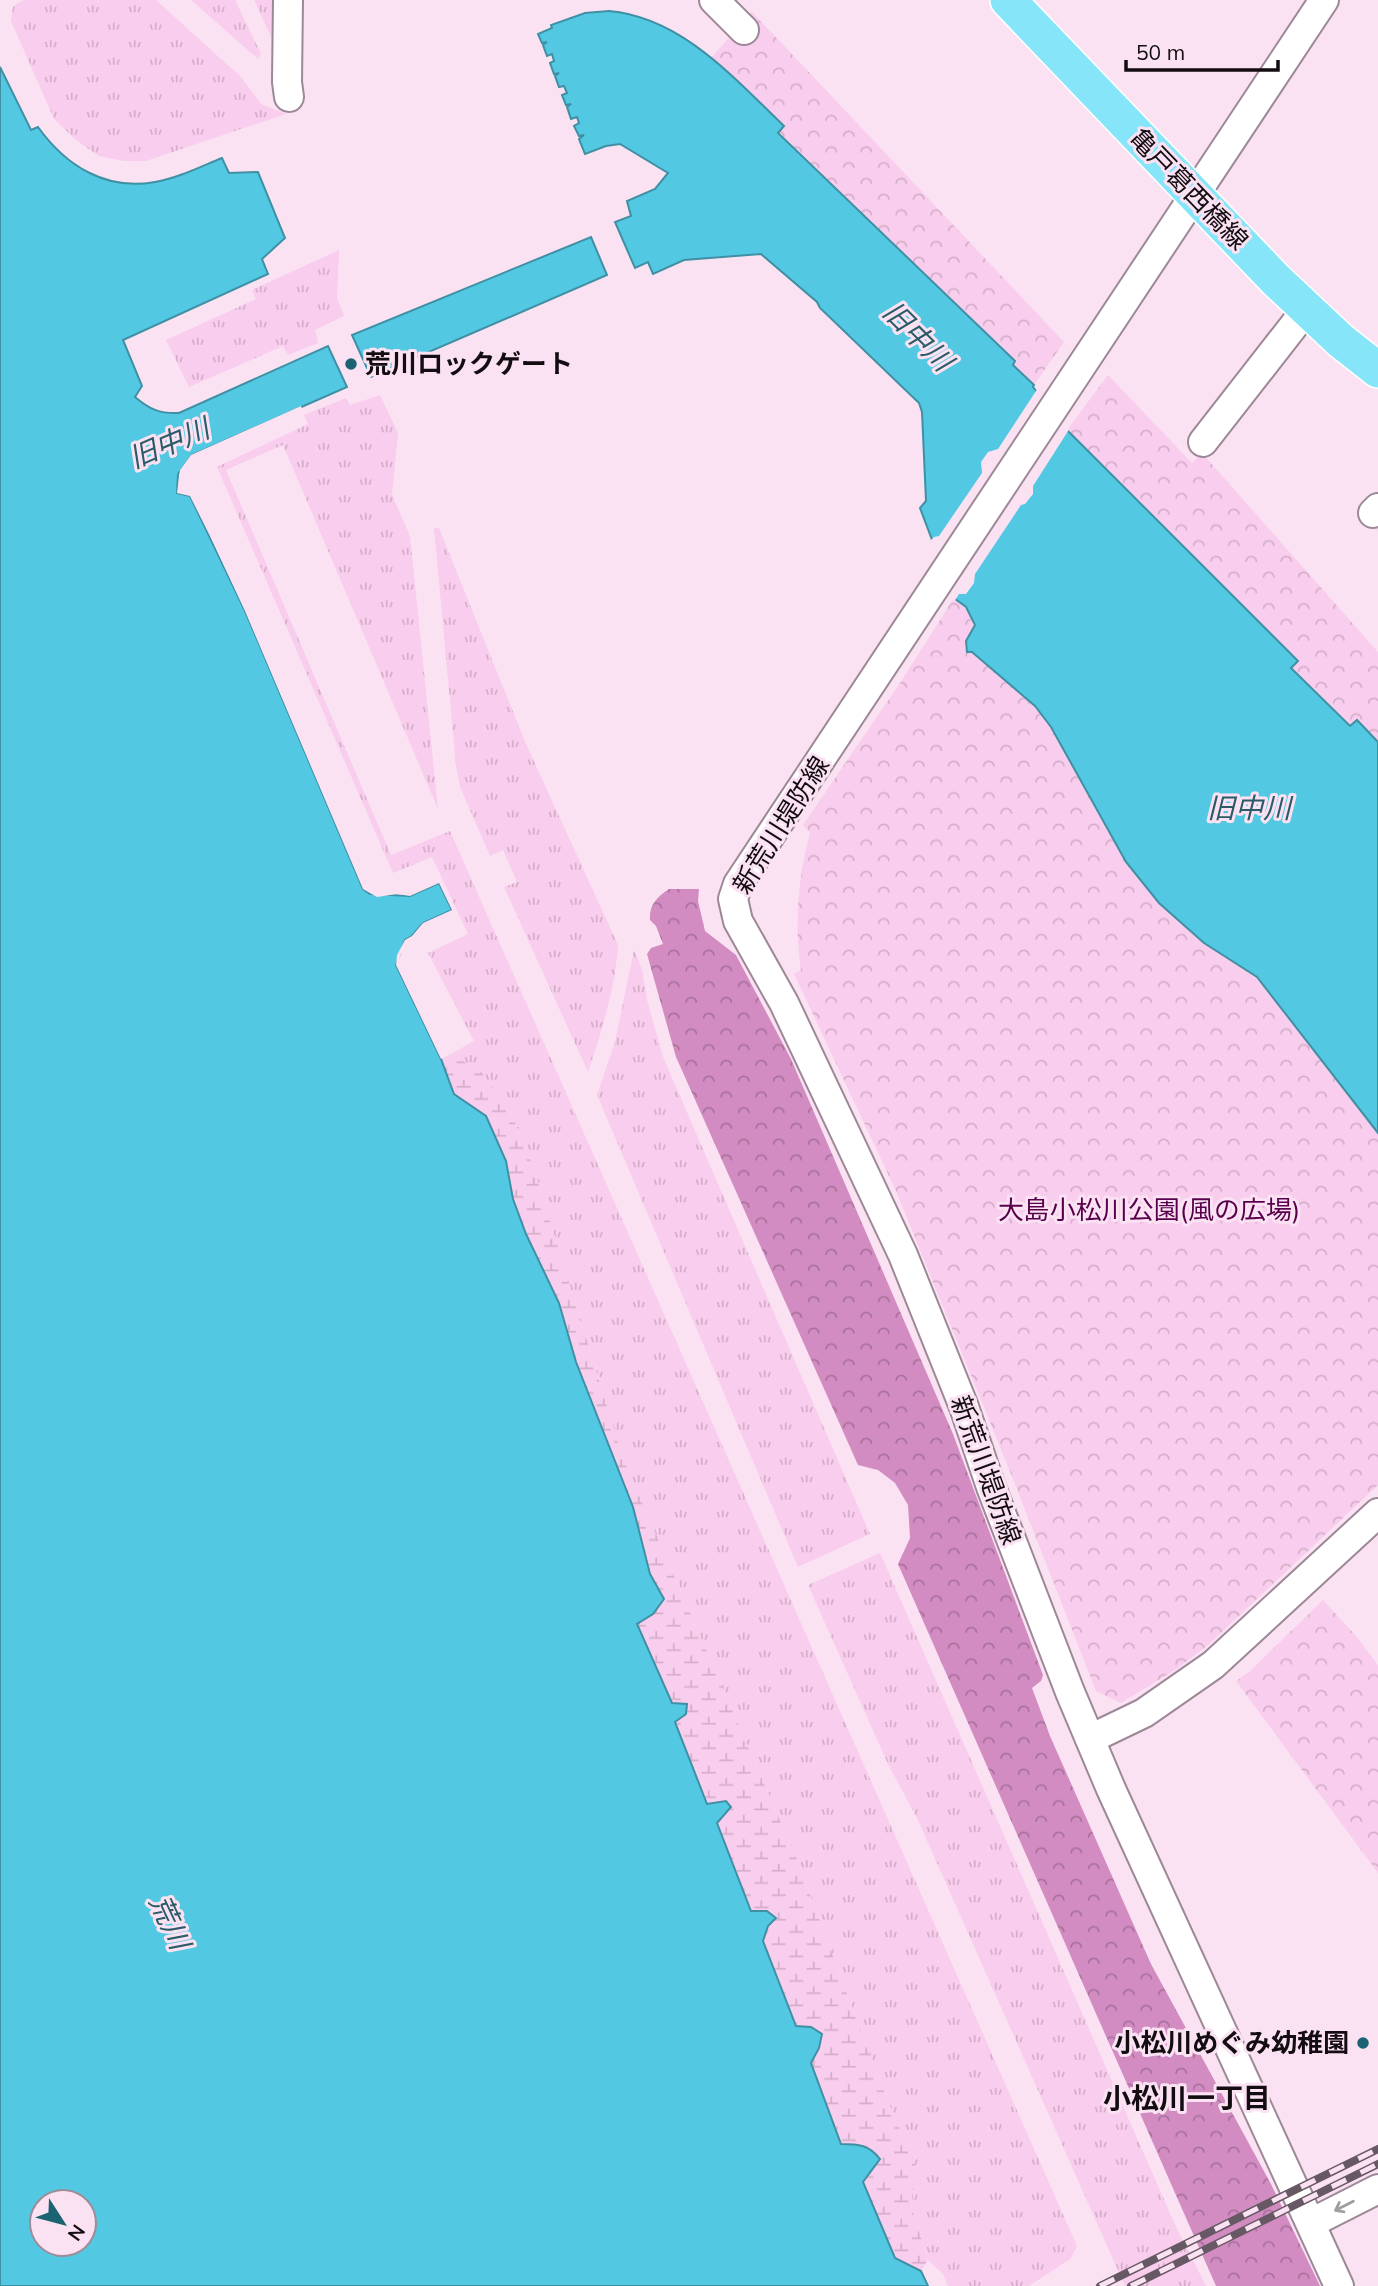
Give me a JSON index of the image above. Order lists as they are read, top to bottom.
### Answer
{
  "streets": {
    "main road": ["亀戸葛西橋線"],
    "street": ["新荒川堤防線"]
  },
  "crossings": [
    ["亀戸葛西橋線", "新荒川堤防線"]
  ],
  "districts": ["小松川一丁目"],
  "water": ["旧中川", "荒川"],
  "parks": ["大島小松川公園(風の広場)"],
  "places": ["荒川ロックゲート", "小松川めぐみ幼稚園"],
  "scale_bar": "50 m",
  "north": "bottom right"
}
